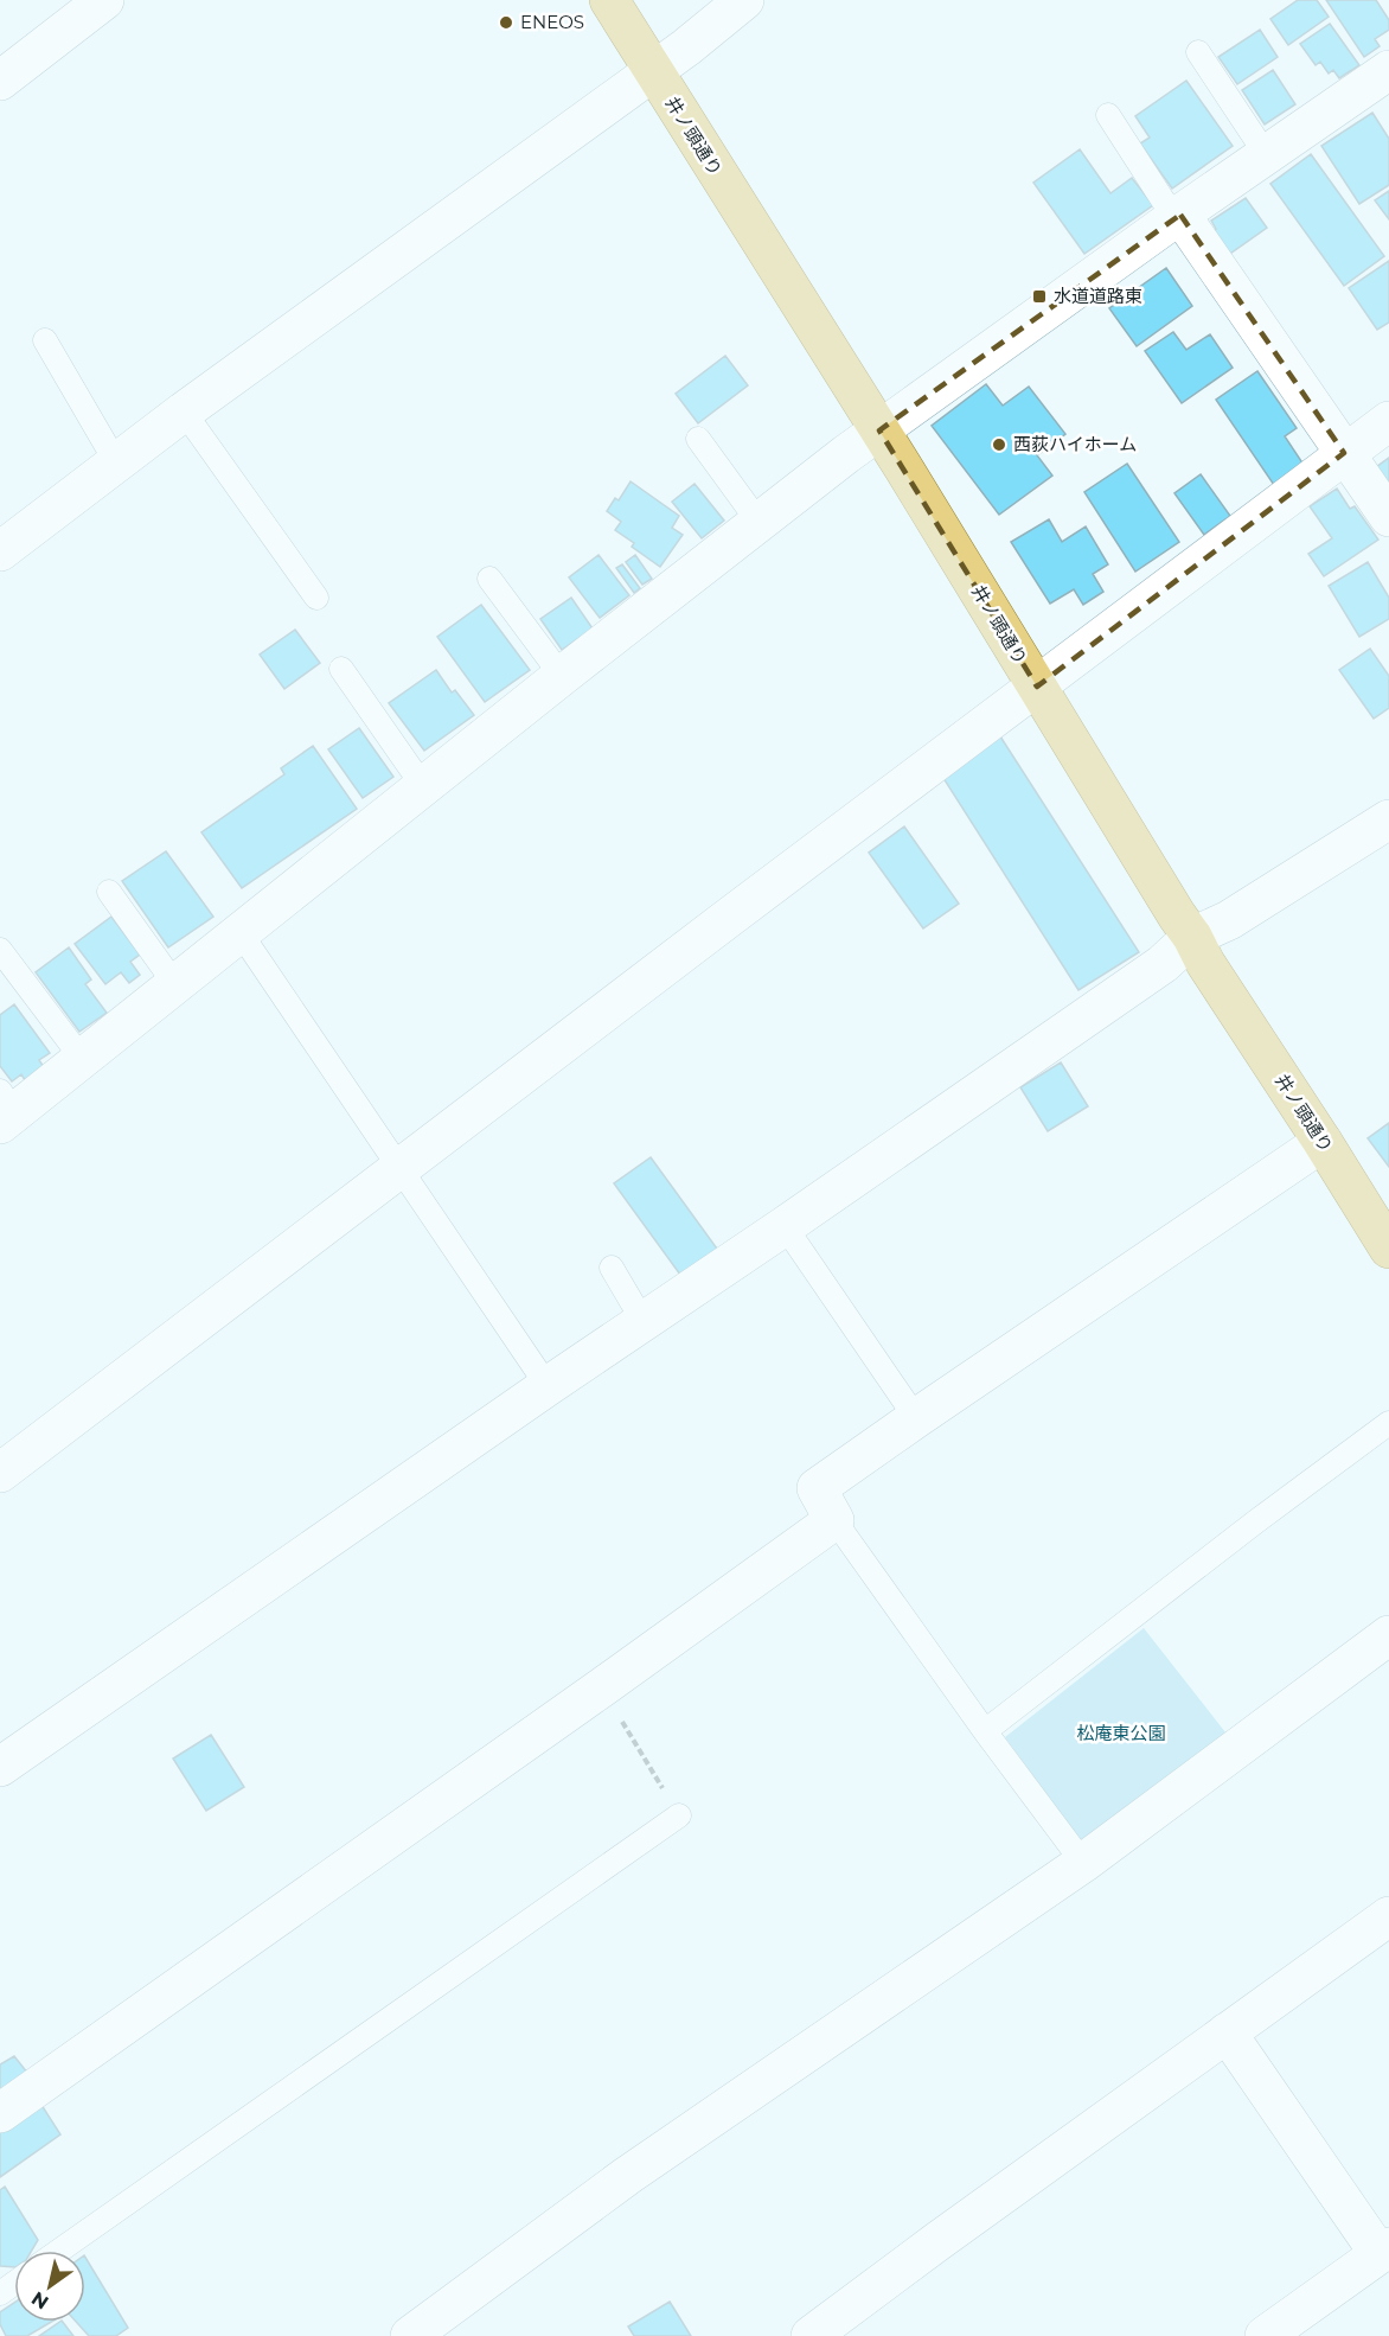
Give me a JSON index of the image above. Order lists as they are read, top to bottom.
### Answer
{
  "streets": {
    "main road": ["井ノ頭通り"]
  },
  "parks": ["松庵東公園"],
  "places": {
    "other": ["ENEOS", "西荻ハイホーム"],
    "transit": ["水道道路東"]
  },
  "north": "bottom left"
}
